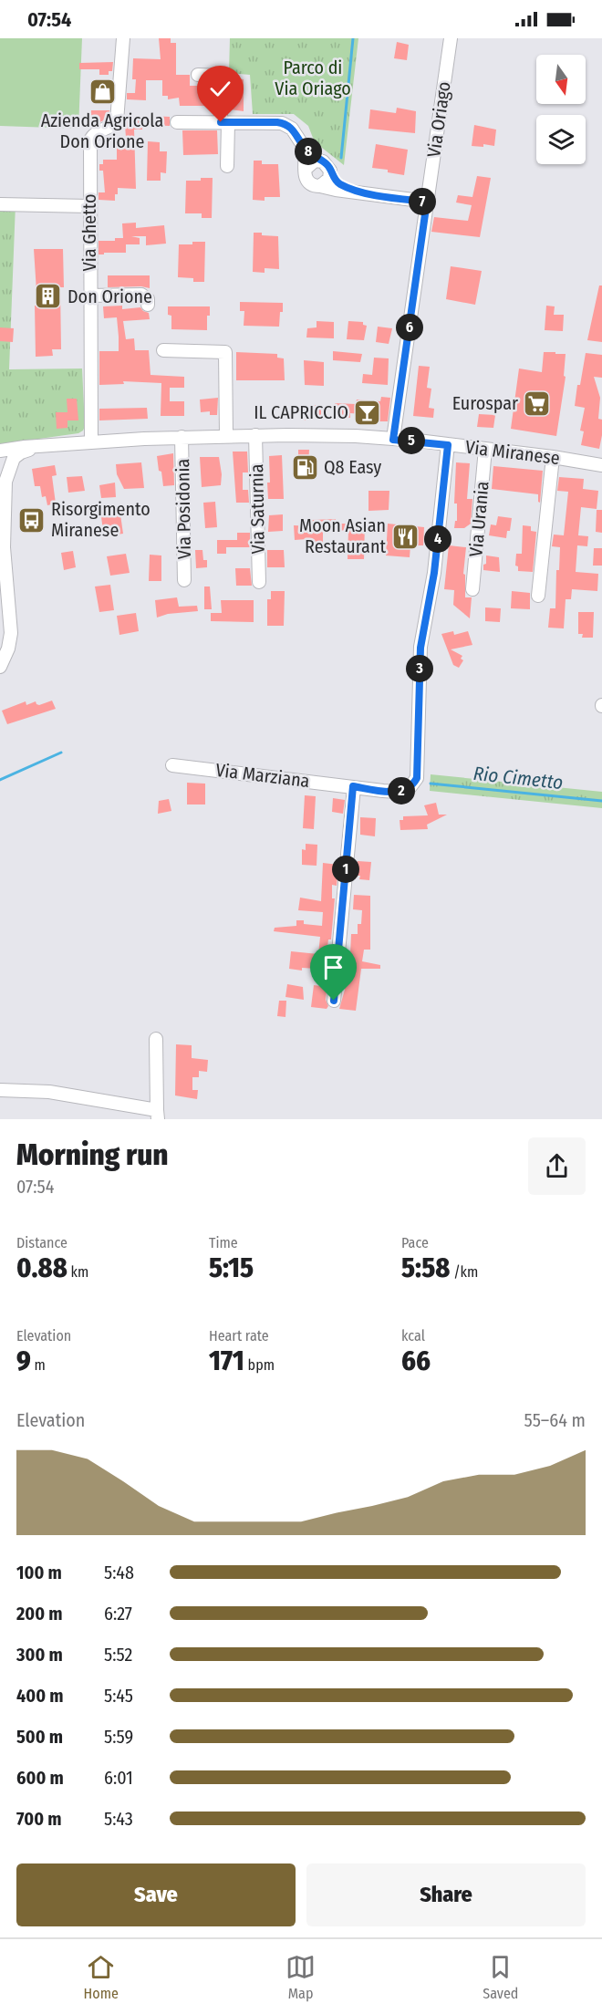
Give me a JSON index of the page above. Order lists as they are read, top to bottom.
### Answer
{
  "streets": {
    "street": [
      "Via Oriago",
      "Via Ghetto",
      "Via Miranese",
      "Via Posidonia",
      "Via Saturnia",
      "Via Urania",
      "Via Marziana"
    ]
  },
  "crossings": [
    ["Via Oriago", "Via Miranese"],
    ["Via Ghetto", "Via Miranese"],
    ["Via Miranese", "Via Posidonia"],
    ["Via Miranese", "Via Saturnia"],
    ["Via Miranese", "Via Urania"],
    ["Via Miranese", "Via Marziana"]
  ],
  "water": ["Rio Cimetto"],
  "parks": ["Parco di Via Oriago"],
  "places": {
    "shop": ["Azienda Agricola Don Orione"],
    "building": ["Don Orione"],
    "supermarket": ["Eurospar"],
    "bar": ["IL CAPRICCIO"],
    "fuel station": ["Q8 Easy"],
    "bus stop": ["Risorgimento Miranese"],
    "restaurant": ["Moon Asian Restaurant"]
  },
  "north": "bottom",
  "page": {
    "status": "07:54",
    "pins": [
      "8",
      "7",
      "6",
      "5",
      "4",
      "3",
      "2",
      "1"
    ],
    "heading": ["Morning run", "07:54"],
    "stats": [
      ["Distance", "0.88 km"],
      ["Time", "5:15"],
      ["Pace", "5:58 /km"],
      ["Elevation", "9 m"],
      ["Heart rate", "171 bpm"],
      ["kcal", "66"]
    ],
    "chart": ["Elevation", "55–64 m"],
    "list": [
      {
        "name": "100 m",
        "note": "5:48"
      },
      {
        "name": "200 m",
        "note": "6:27"
      },
      {
        "name": "300 m",
        "note": "5:52"
      },
      {
        "name": "400 m",
        "note": "5:45"
      },
      {
        "name": "500 m",
        "note": "5:59"
      },
      {
        "name": "600 m",
        "note": "6:01"
      },
      {
        "name": "700 m",
        "note": "5:43"
      }
    ],
    "buttons": ["Save", "Share"],
    "tabs": ["Home", "Map", "Saved"]
  }
}
